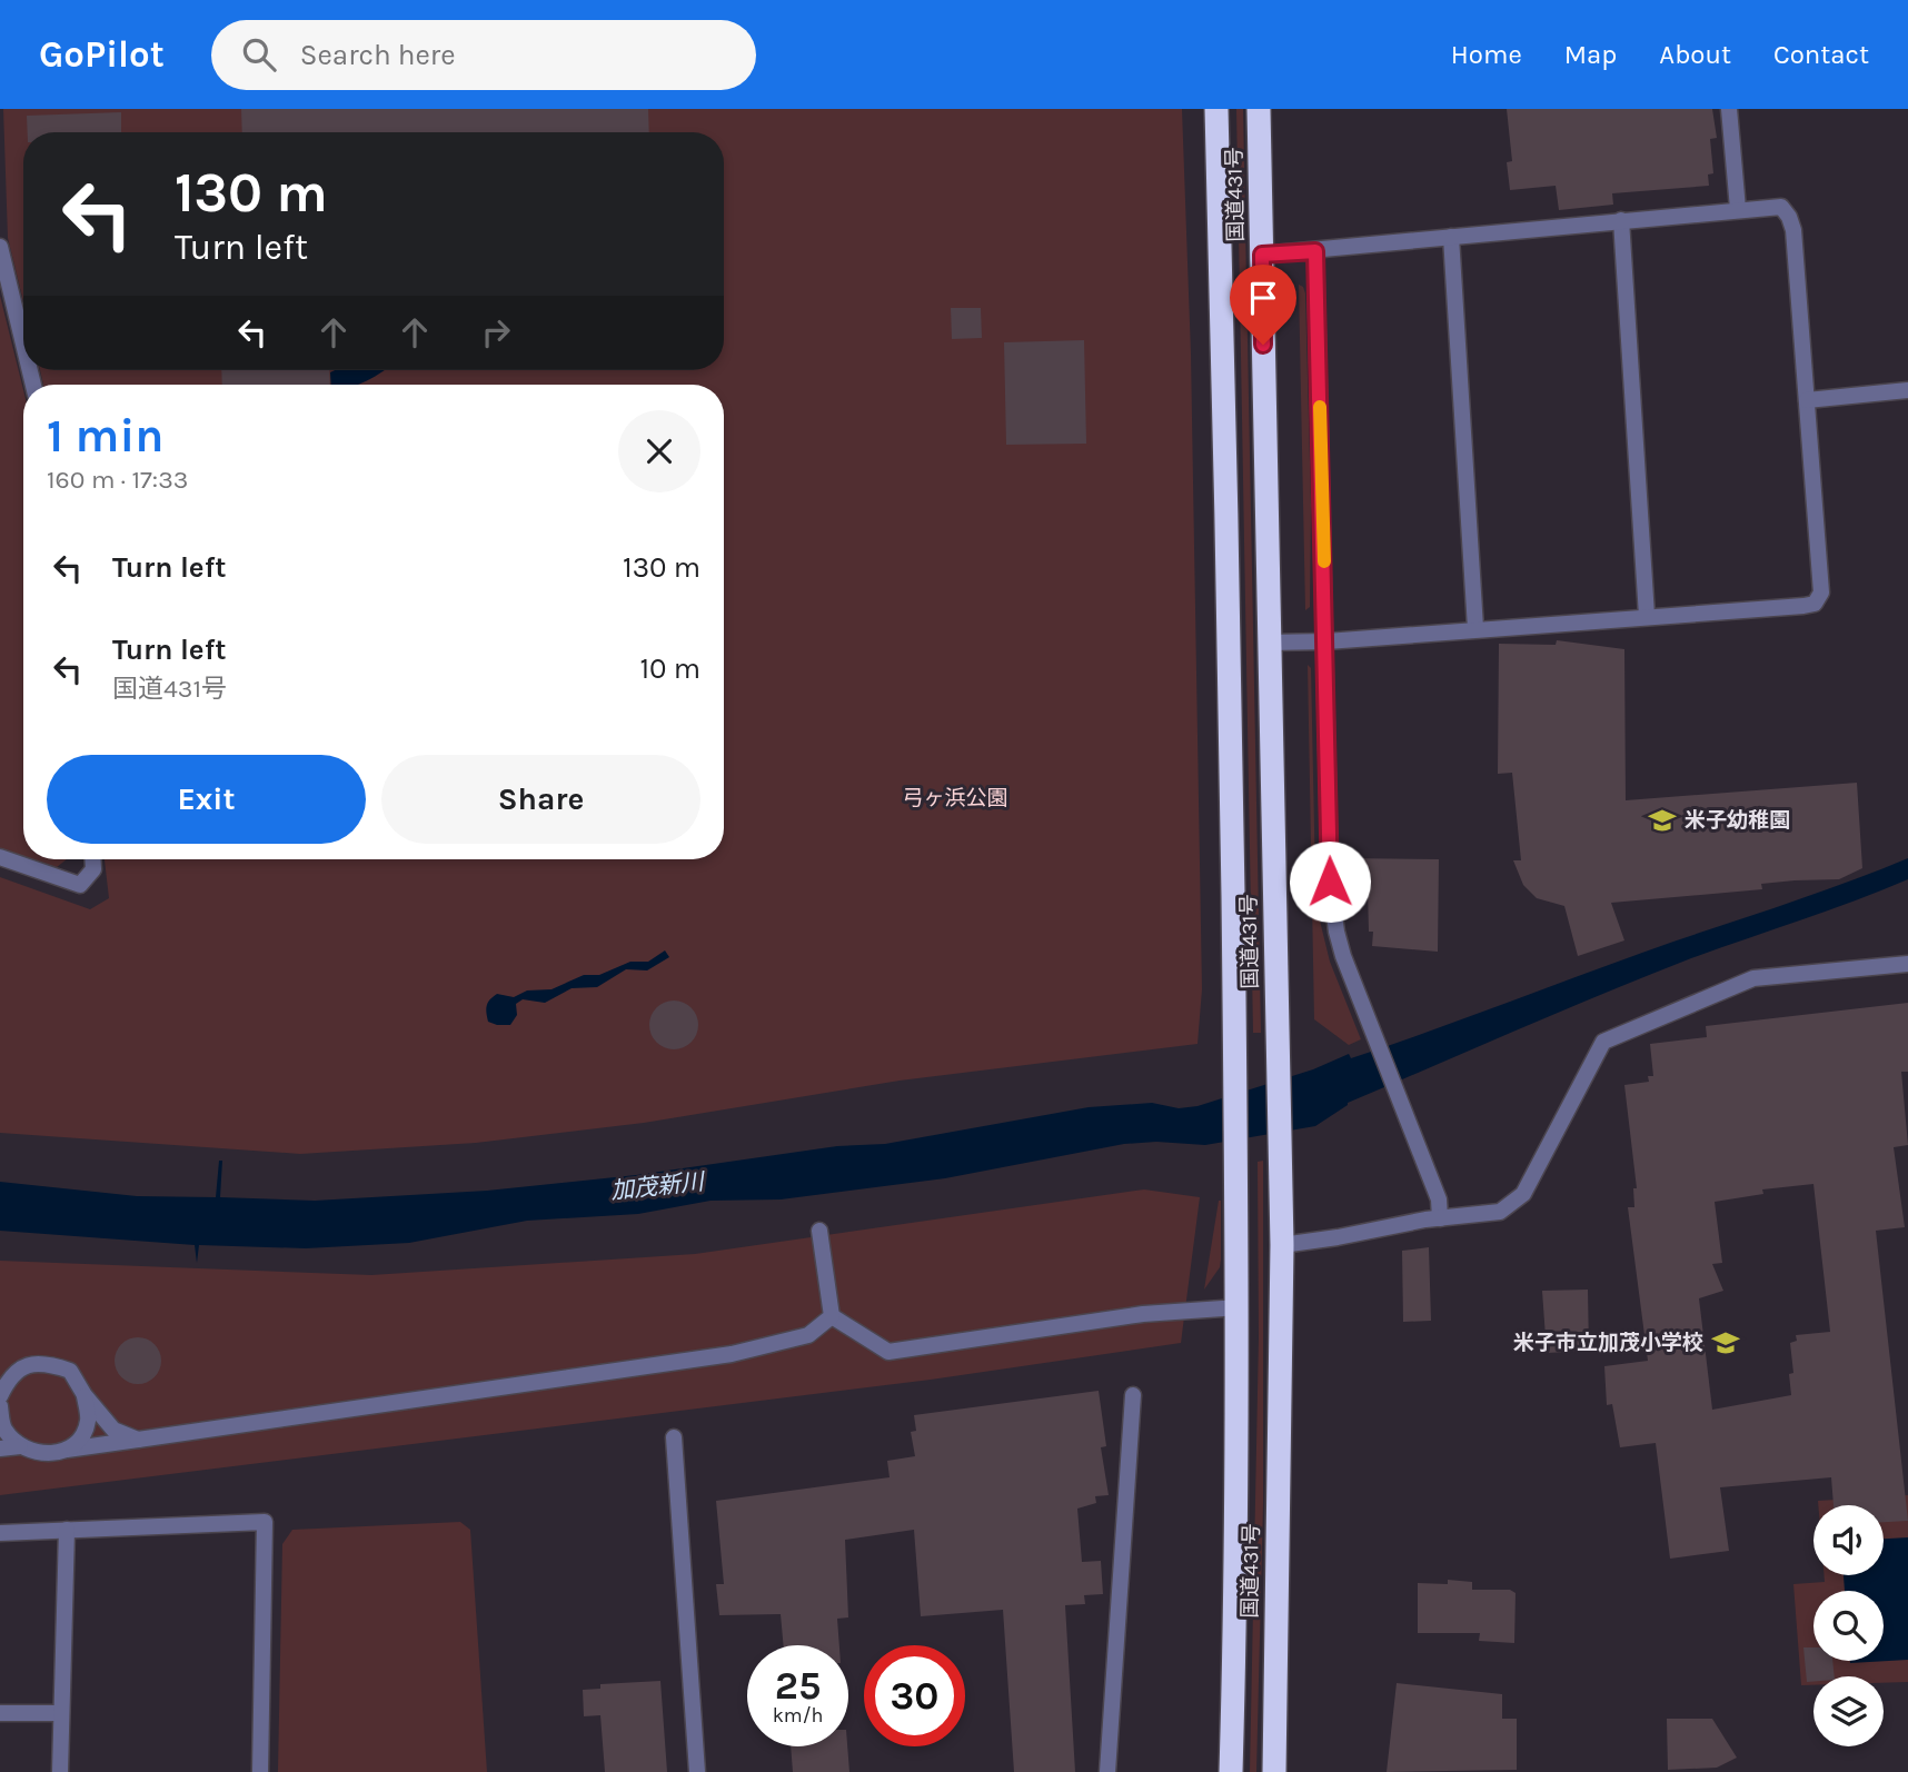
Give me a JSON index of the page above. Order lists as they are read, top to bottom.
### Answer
{
  "streets": {
    "highway": ["国道431号"]
  },
  "water": ["加茂新川"],
  "parks": ["弓ヶ浜公園"],
  "places": {
    "school or university": ["米子幼稚園", "米子市立加茂小学校"]
  },
  "page": {
    "header": "GoPilot",
    "search": "Search here",
    "nav": [
      "Home",
      "Map",
      "About",
      "Contact"
    ],
    "turn": ["130 m", "Turn left"],
    "heading": ["1 min", "160 m · 17:33"],
    "list": [
      {
        "name": "Turn left",
        "value": "130 m"
      },
      {
        "name": "Turn left",
        "note": "国道431号",
        "value": "10 m"
      }
    ],
    "buttons": ["Exit", "Share"],
    "speed": "25 km/h",
    "limit": "30"
  }
}
